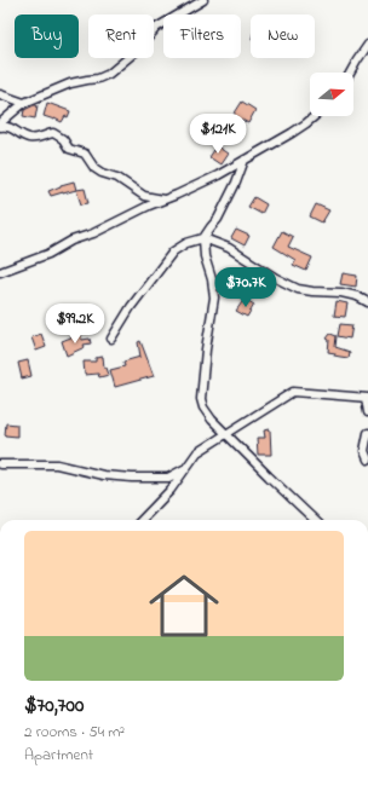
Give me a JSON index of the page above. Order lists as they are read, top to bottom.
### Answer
{
  "north": "right",
  "page": {
    "chip": [
      "Buy",
      "Rent",
      "Filters",
      "New"
    ],
    "price": ["$121K", "$70.7K", "$99.2K"],
    "list": [
      {
        "name": "$70,700",
        "note": "2 rooms · 54 m² · Apartment"
      }
    ]
  }
}
